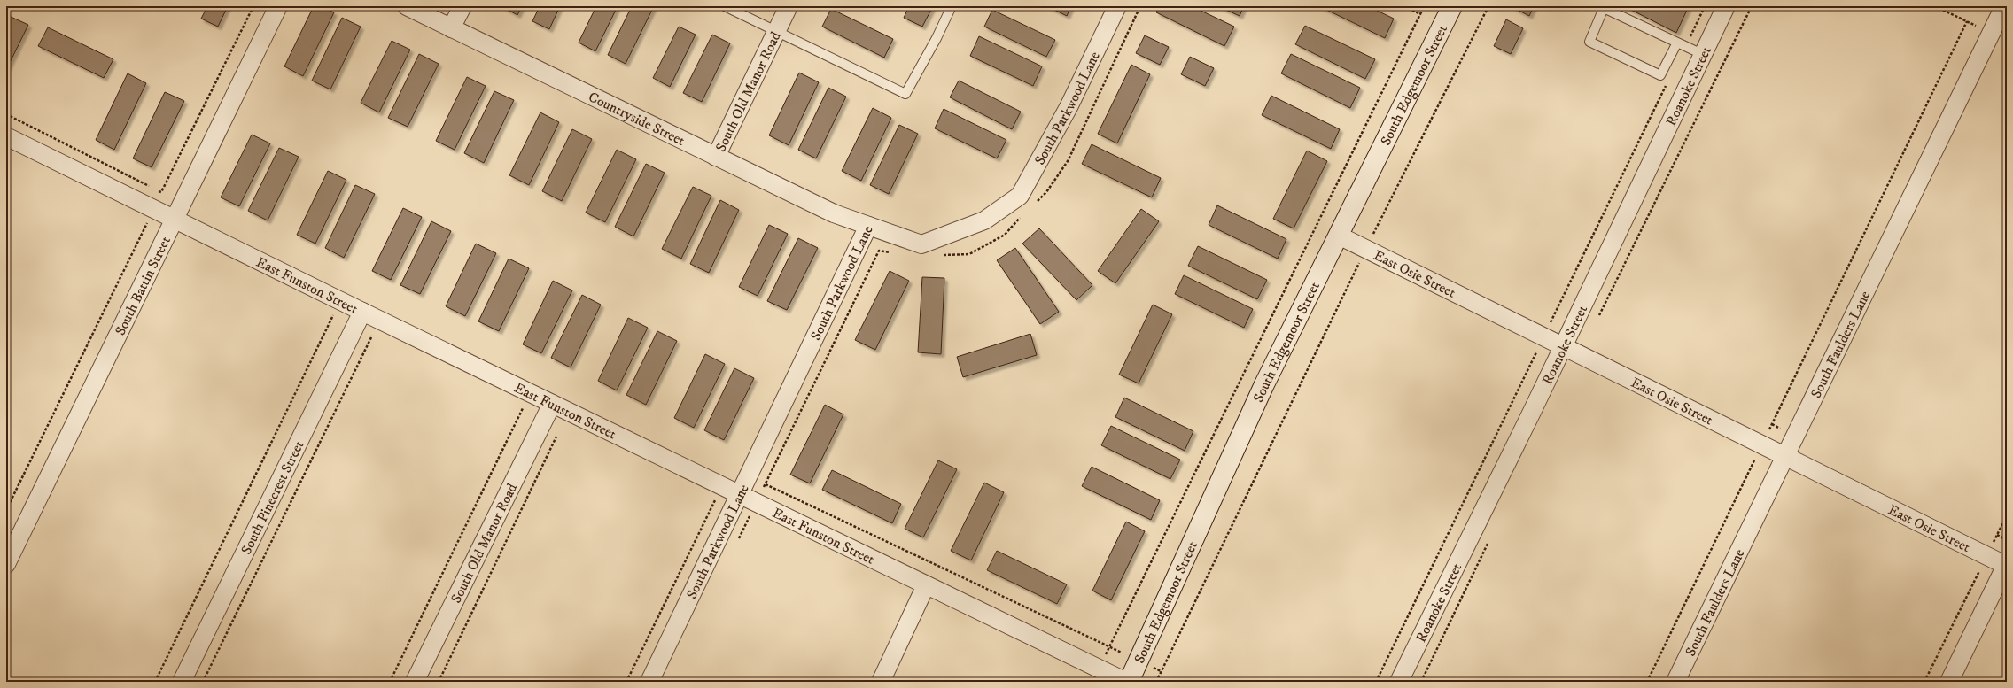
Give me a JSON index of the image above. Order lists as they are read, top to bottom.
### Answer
{
  "streets": {
    "street": [
      "South Edgemoor Street",
      "Roanoke Street",
      "South Old Manor Road",
      "South Parkwood Lane",
      "Countryside Street",
      "East Osie Street",
      "South Battin Street",
      "East Funston Street",
      "South Faulders Lane",
      "South Pinecrest Street"
    ]
  },
  "crossings": [
    ["South Edgemoor Street", "East Osie Street"],
    ["South Edgemoor Street", "East Funston Street"],
    ["Roanoke Street", "East Osie Street"],
    ["South Old Manor Road", "Countryside Street"],
    ["South Old Manor Road", "East Funston Street"],
    ["South Parkwood Lane", "Countryside Street"],
    ["South Parkwood Lane", "East Funston Street"],
    ["East Osie Street", "South Faulders Lane"],
    ["South Battin Street", "East Funston Street"],
    ["East Funston Street", "South Pinecrest Street"]
  ]
}
